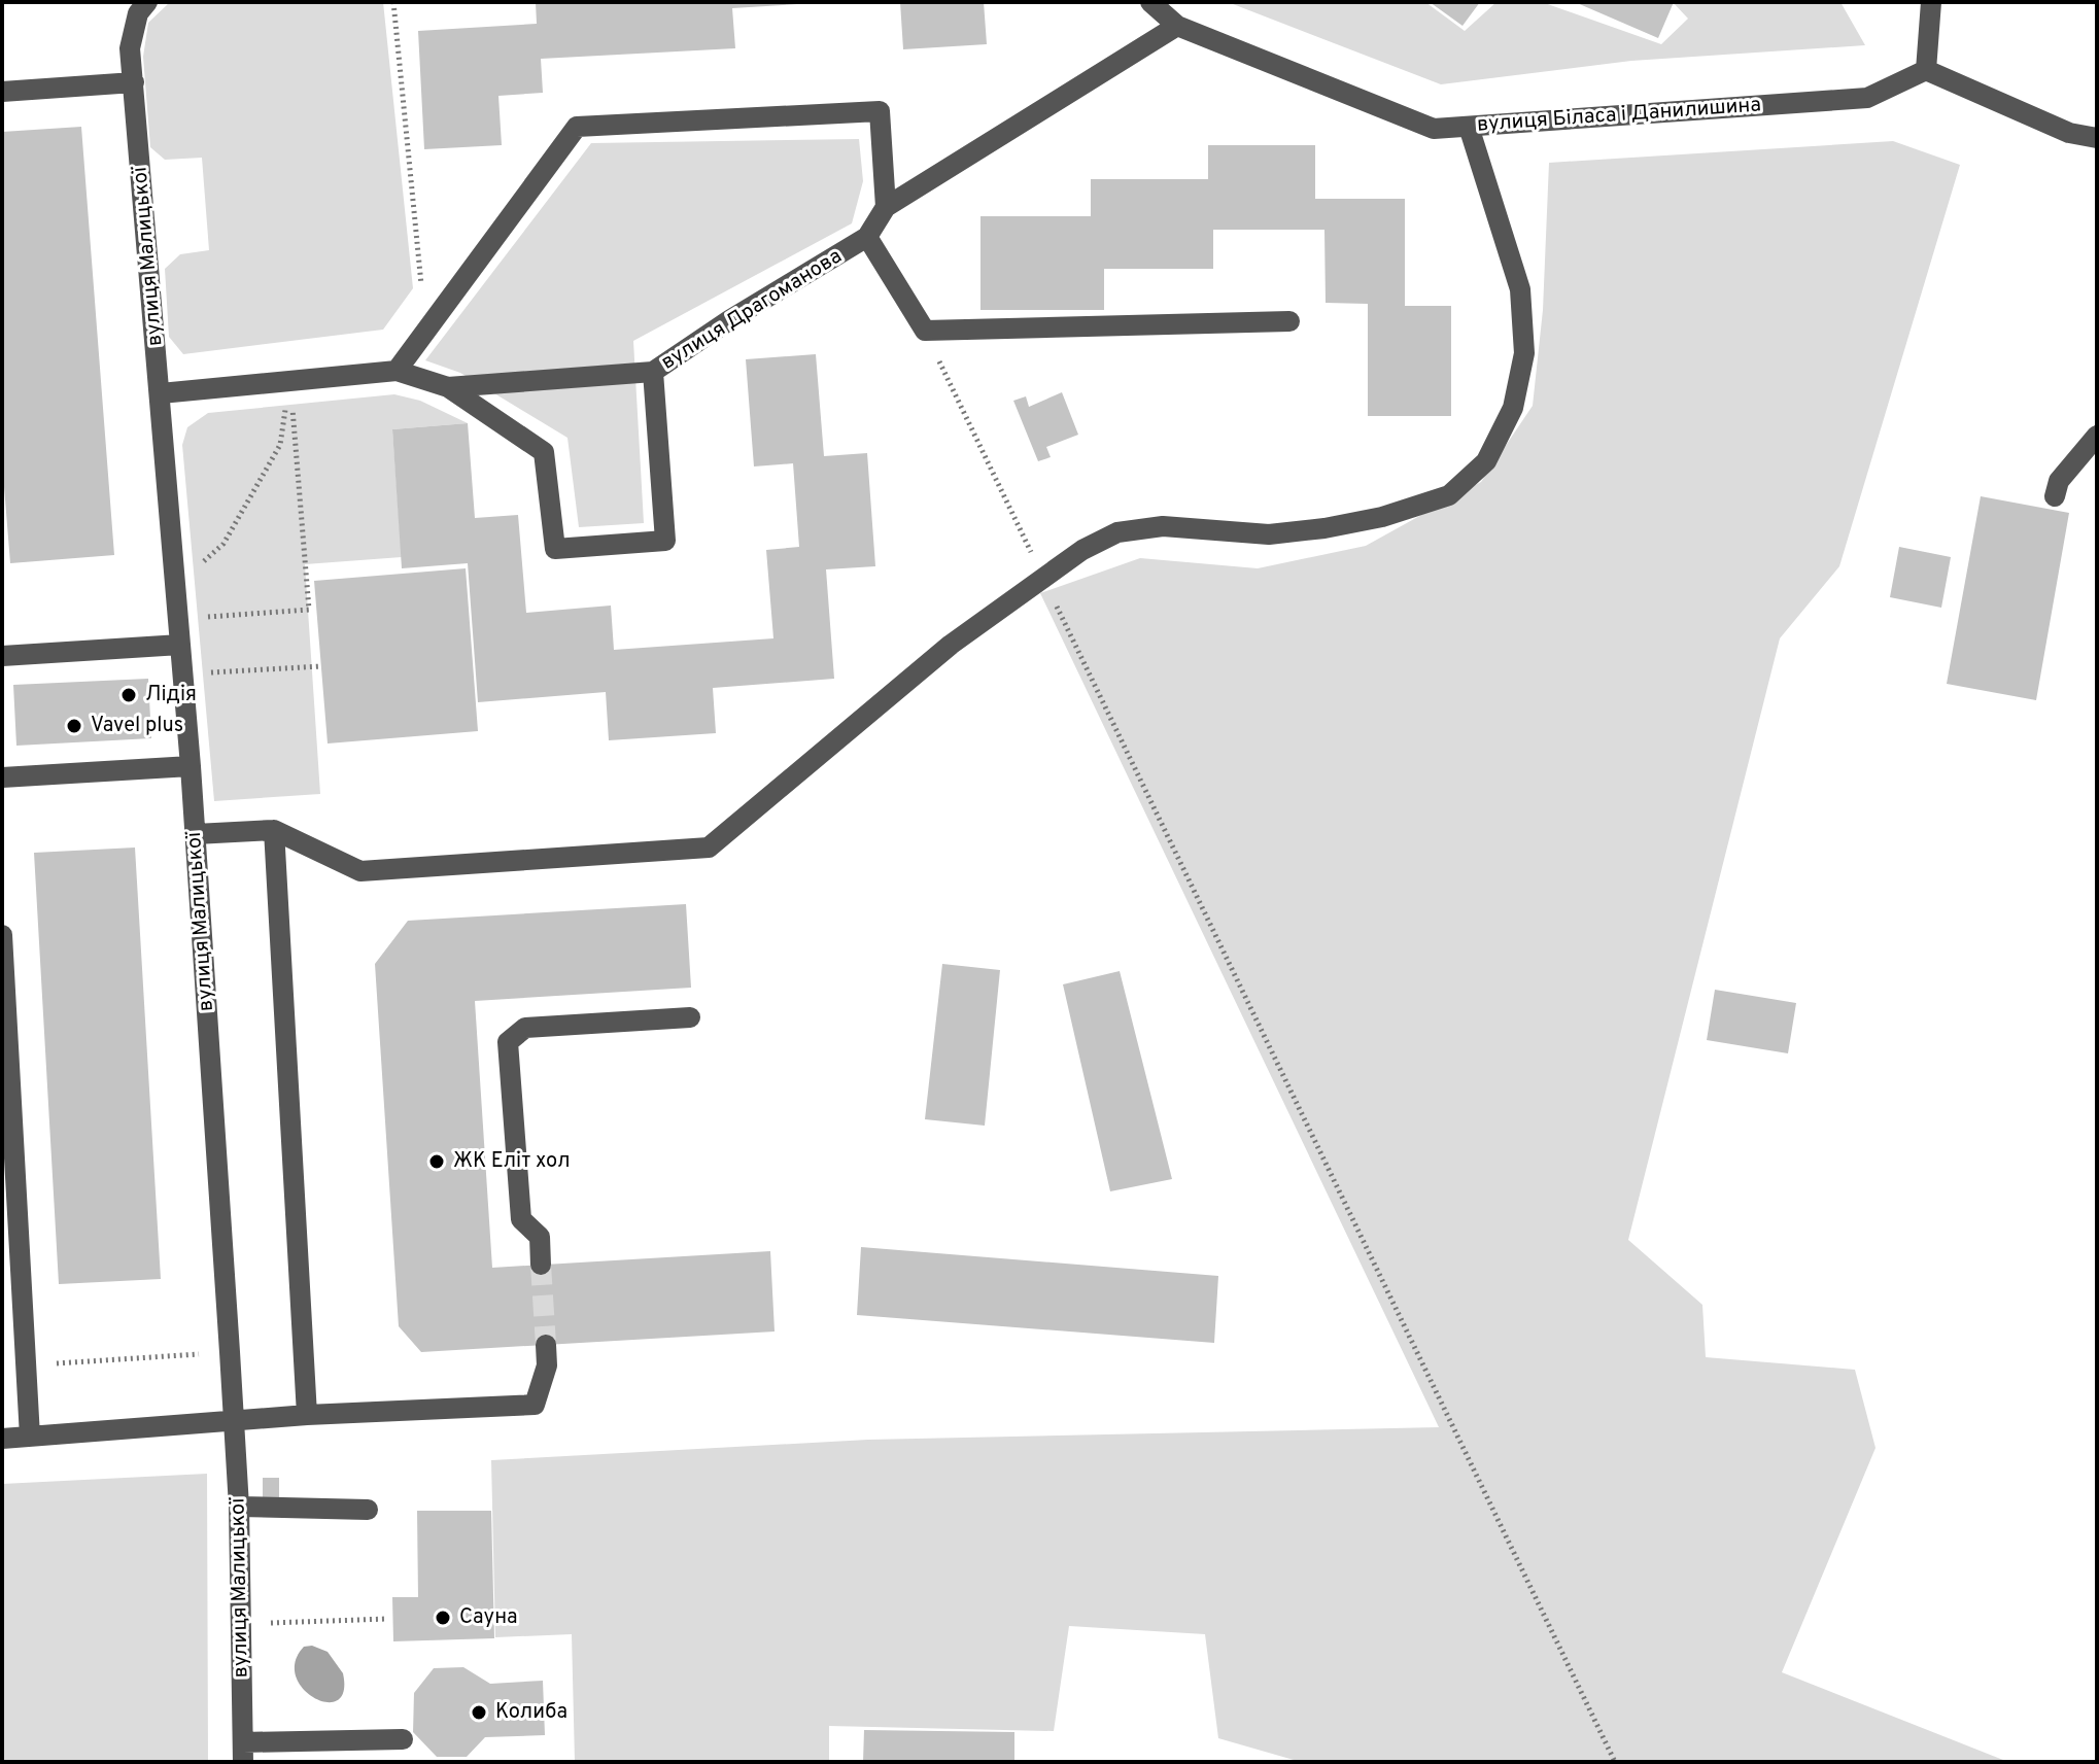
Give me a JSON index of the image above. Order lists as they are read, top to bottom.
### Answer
{
  "streets": {
    "street": ["вулиця Біласа і Данилишина", "вулиця Малицької", "вулиця Драгоманова"]
  },
  "crossings": [
    ["вулиця Біласа і Данилишина", "вулиця Драгоманова"],
    ["вулиця Малицької", "вулиця Драгоманова"]
  ],
  "places": [
    "Лідія",
    "Vavel plus",
    "ЖК Еліт хол",
    "Сауна",
    "Колиба"
  ]
}
